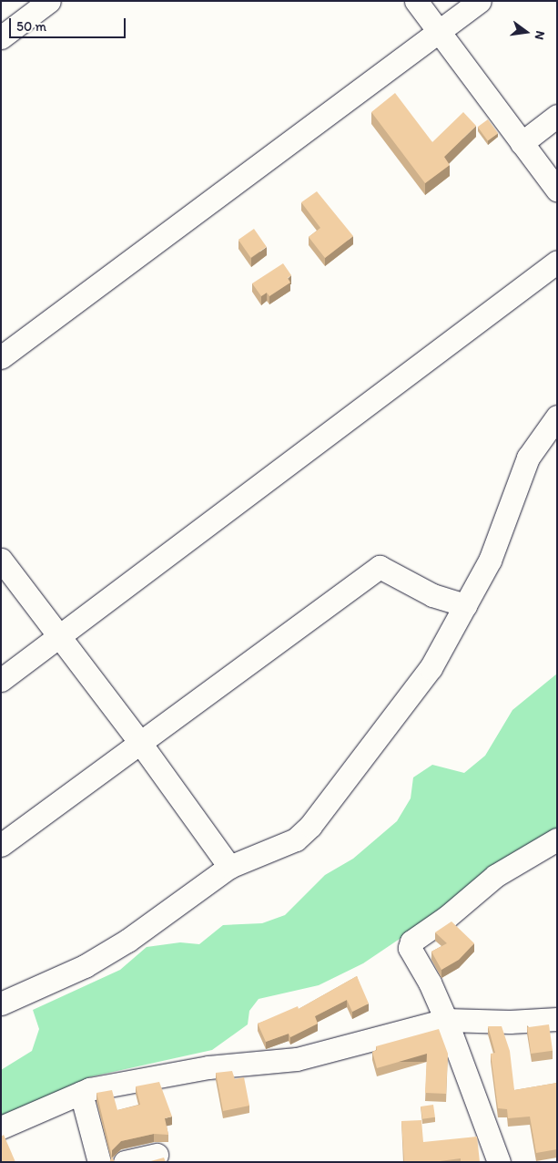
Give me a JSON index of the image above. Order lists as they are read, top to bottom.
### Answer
{
  "scale_bar": "50 m",
  "north": "right"
}
